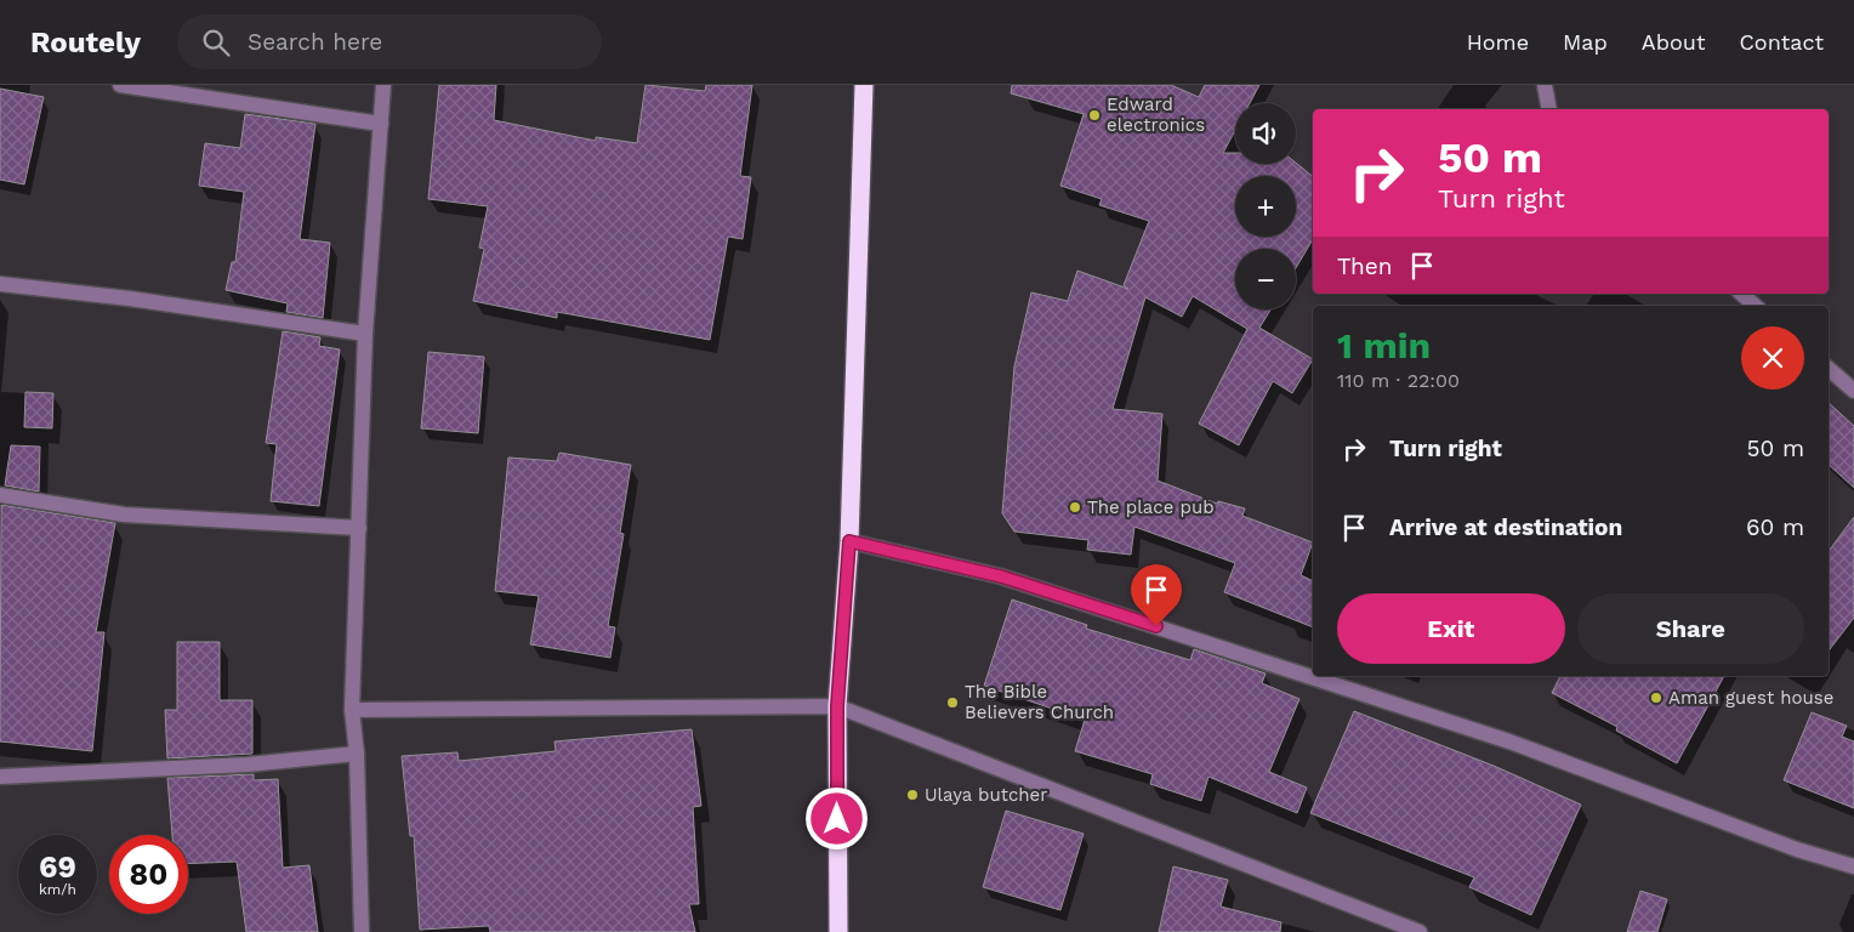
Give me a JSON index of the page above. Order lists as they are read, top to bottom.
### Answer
{
  "places": [
    "Edward electronics",
    "The place pub",
    "Aman guest house",
    "The Bible Believers Church",
    "Ulaya butcher"
  ],
  "page": {
    "header": "Routely",
    "search": "Search here",
    "nav": [
      "Home",
      "Map",
      "About",
      "Contact"
    ],
    "map_buttons": ["+", "−"],
    "turn": ["50 m", "Turn right"],
    "then": "Then",
    "heading": ["1 min", "110 m · 22:00"],
    "list": [
      {
        "name": "Turn right",
        "value": "50 m"
      },
      {
        "name": "Arrive at destination",
        "value": "60 m"
      }
    ],
    "buttons": ["Exit", "Share"],
    "speed": "69 km/h",
    "limit": "80"
  }
}
